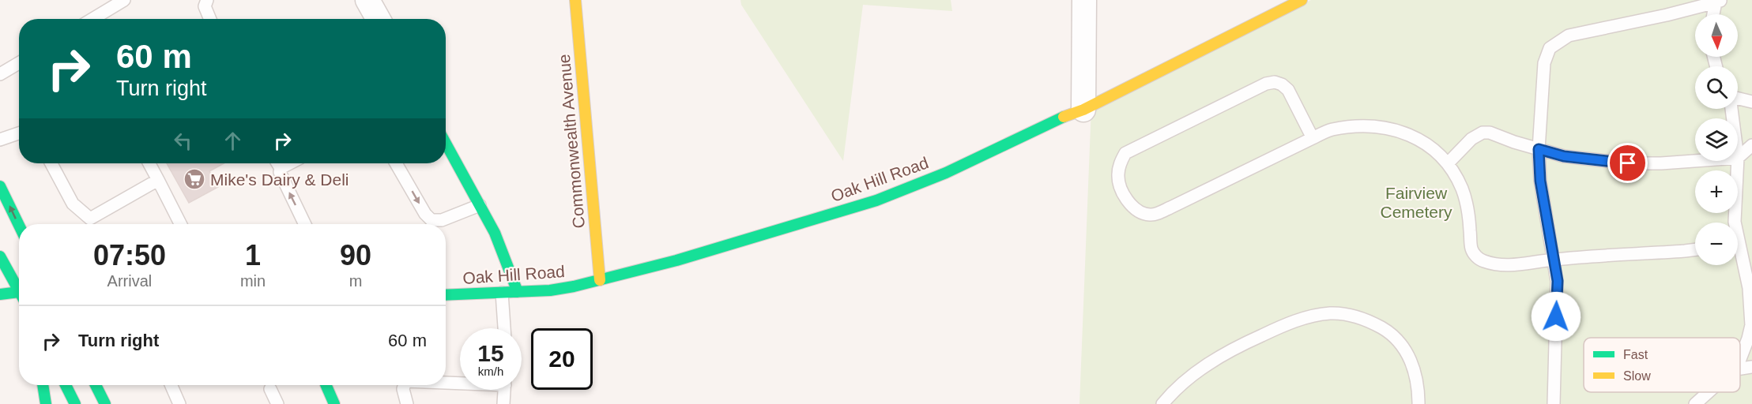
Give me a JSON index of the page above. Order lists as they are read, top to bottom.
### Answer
{
  "streets": {
    "main road": ["Commonwealth Avenue", "Oak Hill Road"]
  },
  "crossings": [
    ["Commonwealth Avenue", "Oak Hill Road"]
  ],
  "parks": ["Fairview Cemetery"],
  "places": {
    "supermarket": ["Mike's Dairy & Deli"]
  },
  "legend": ["Fast", "Slow"],
  "north": "bottom",
  "page": {
    "map_buttons": ["+", "−"],
    "turn": ["60 m", "Turn right"],
    "eta": [
      "07:50",
      "Arrival",
      "1",
      "min",
      "90",
      "m"
    ],
    "list": [
      {
        "name": "Turn right",
        "value": "60 m"
      }
    ],
    "speed": "15 km/h",
    "limit": "20"
  }
}
